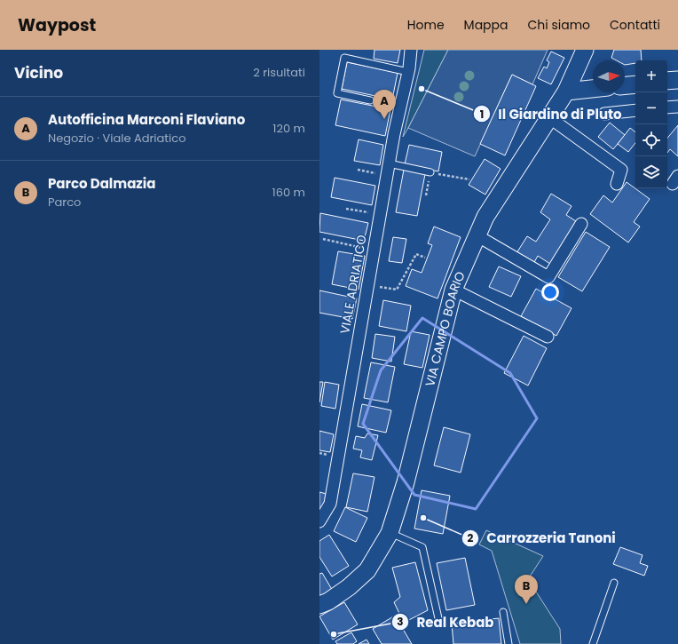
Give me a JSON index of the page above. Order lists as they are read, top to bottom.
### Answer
{
  "streets": {
    "street": ["VIALE ADRIATICO", "VIA CAMPO BOARIO"]
  },
  "places": ["Il Giardino di Pluto", "Carrozzeria Tanoni", "Real Kebab"],
  "north": "right",
  "page": {
    "header": "Waypost",
    "nav": [
      "Home",
      "Mappa",
      "Chi siamo",
      "Contatti"
    ],
    "heading": ["Vicino", "2 risultati"],
    "map_buttons": ["+", "−"],
    "pins": ["A", "B"],
    "list": [
      {
        "mark": "A",
        "name": "Autofficina Marconi Flaviano",
        "note": "Negozio · Viale Adriatico",
        "value": "120 m"
      },
      {
        "mark": "B",
        "name": "Parco Dalmazia",
        "note": "Parco",
        "value": "160 m"
      }
    ]
  }
}
